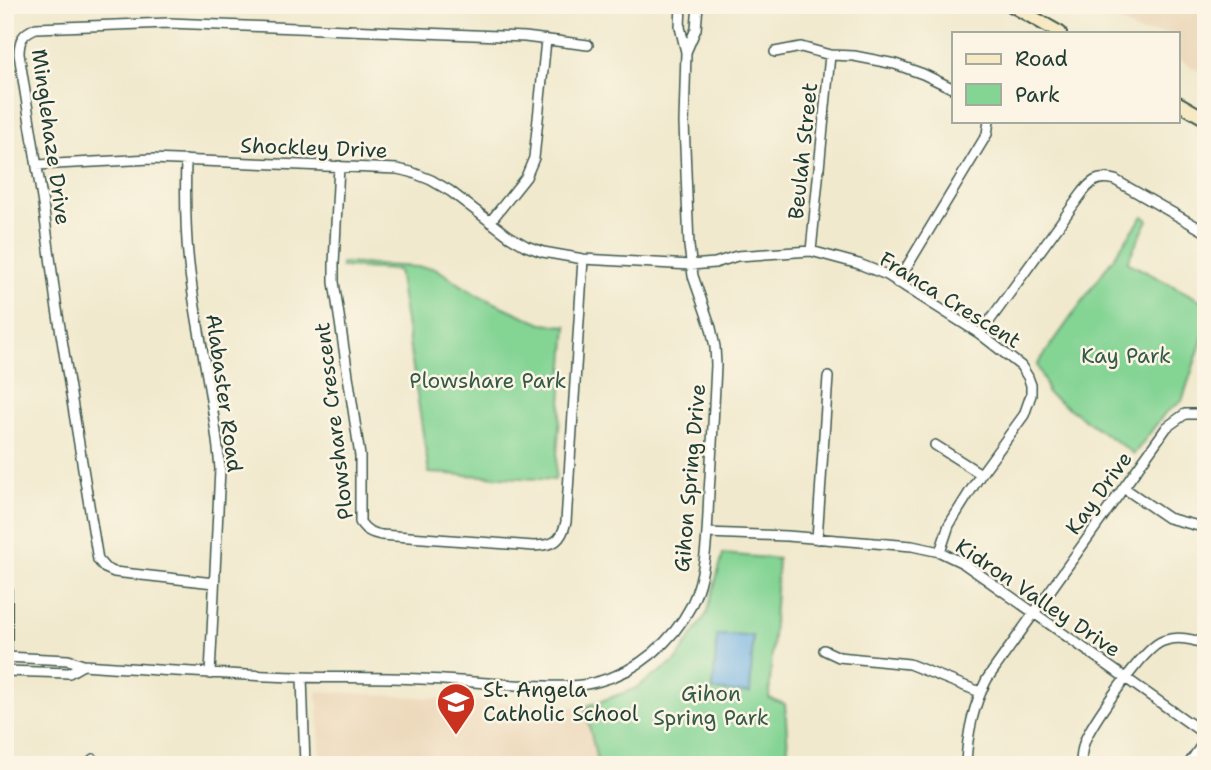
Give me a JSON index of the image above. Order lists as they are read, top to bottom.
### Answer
{
  "streets": {
    "street": [
      "Minglehaze Drive",
      "Shockley Drive",
      "Beulah Street",
      "Franca Crescent",
      "Alabaster Road",
      "Plowshare Crescent",
      "Gihon Spring Drive",
      "Kay Drive",
      "Kidron Valley Drive"
    ]
  },
  "crossings": [
    ["Minglehaze Drive", "Shockley Drive"],
    ["Minglehaze Drive", "Alabaster Road"],
    ["Shockley Drive", "Franca Crescent"],
    ["Shockley Drive", "Alabaster Road"],
    ["Shockley Drive", "Plowshare Crescent"],
    ["Shockley Drive", "Gihon Spring Drive"],
    ["Beulah Street", "Franca Crescent"],
    ["Franca Crescent", "Gihon Spring Drive"],
    ["Franca Crescent", "Kidron Valley Drive"],
    ["Alabaster Road", "Gihon Spring Drive"],
    ["Gihon Spring Drive", "Kidron Valley Drive"],
    ["Kay Drive", "Kidron Valley Drive"]
  ],
  "parks": ["Kay Park", "Plowshare Park", "Gihon Spring Park"],
  "places": {
    "school or university": ["St. Angela Catholic School"]
  },
  "legend": ["Road", "Park"]
}
